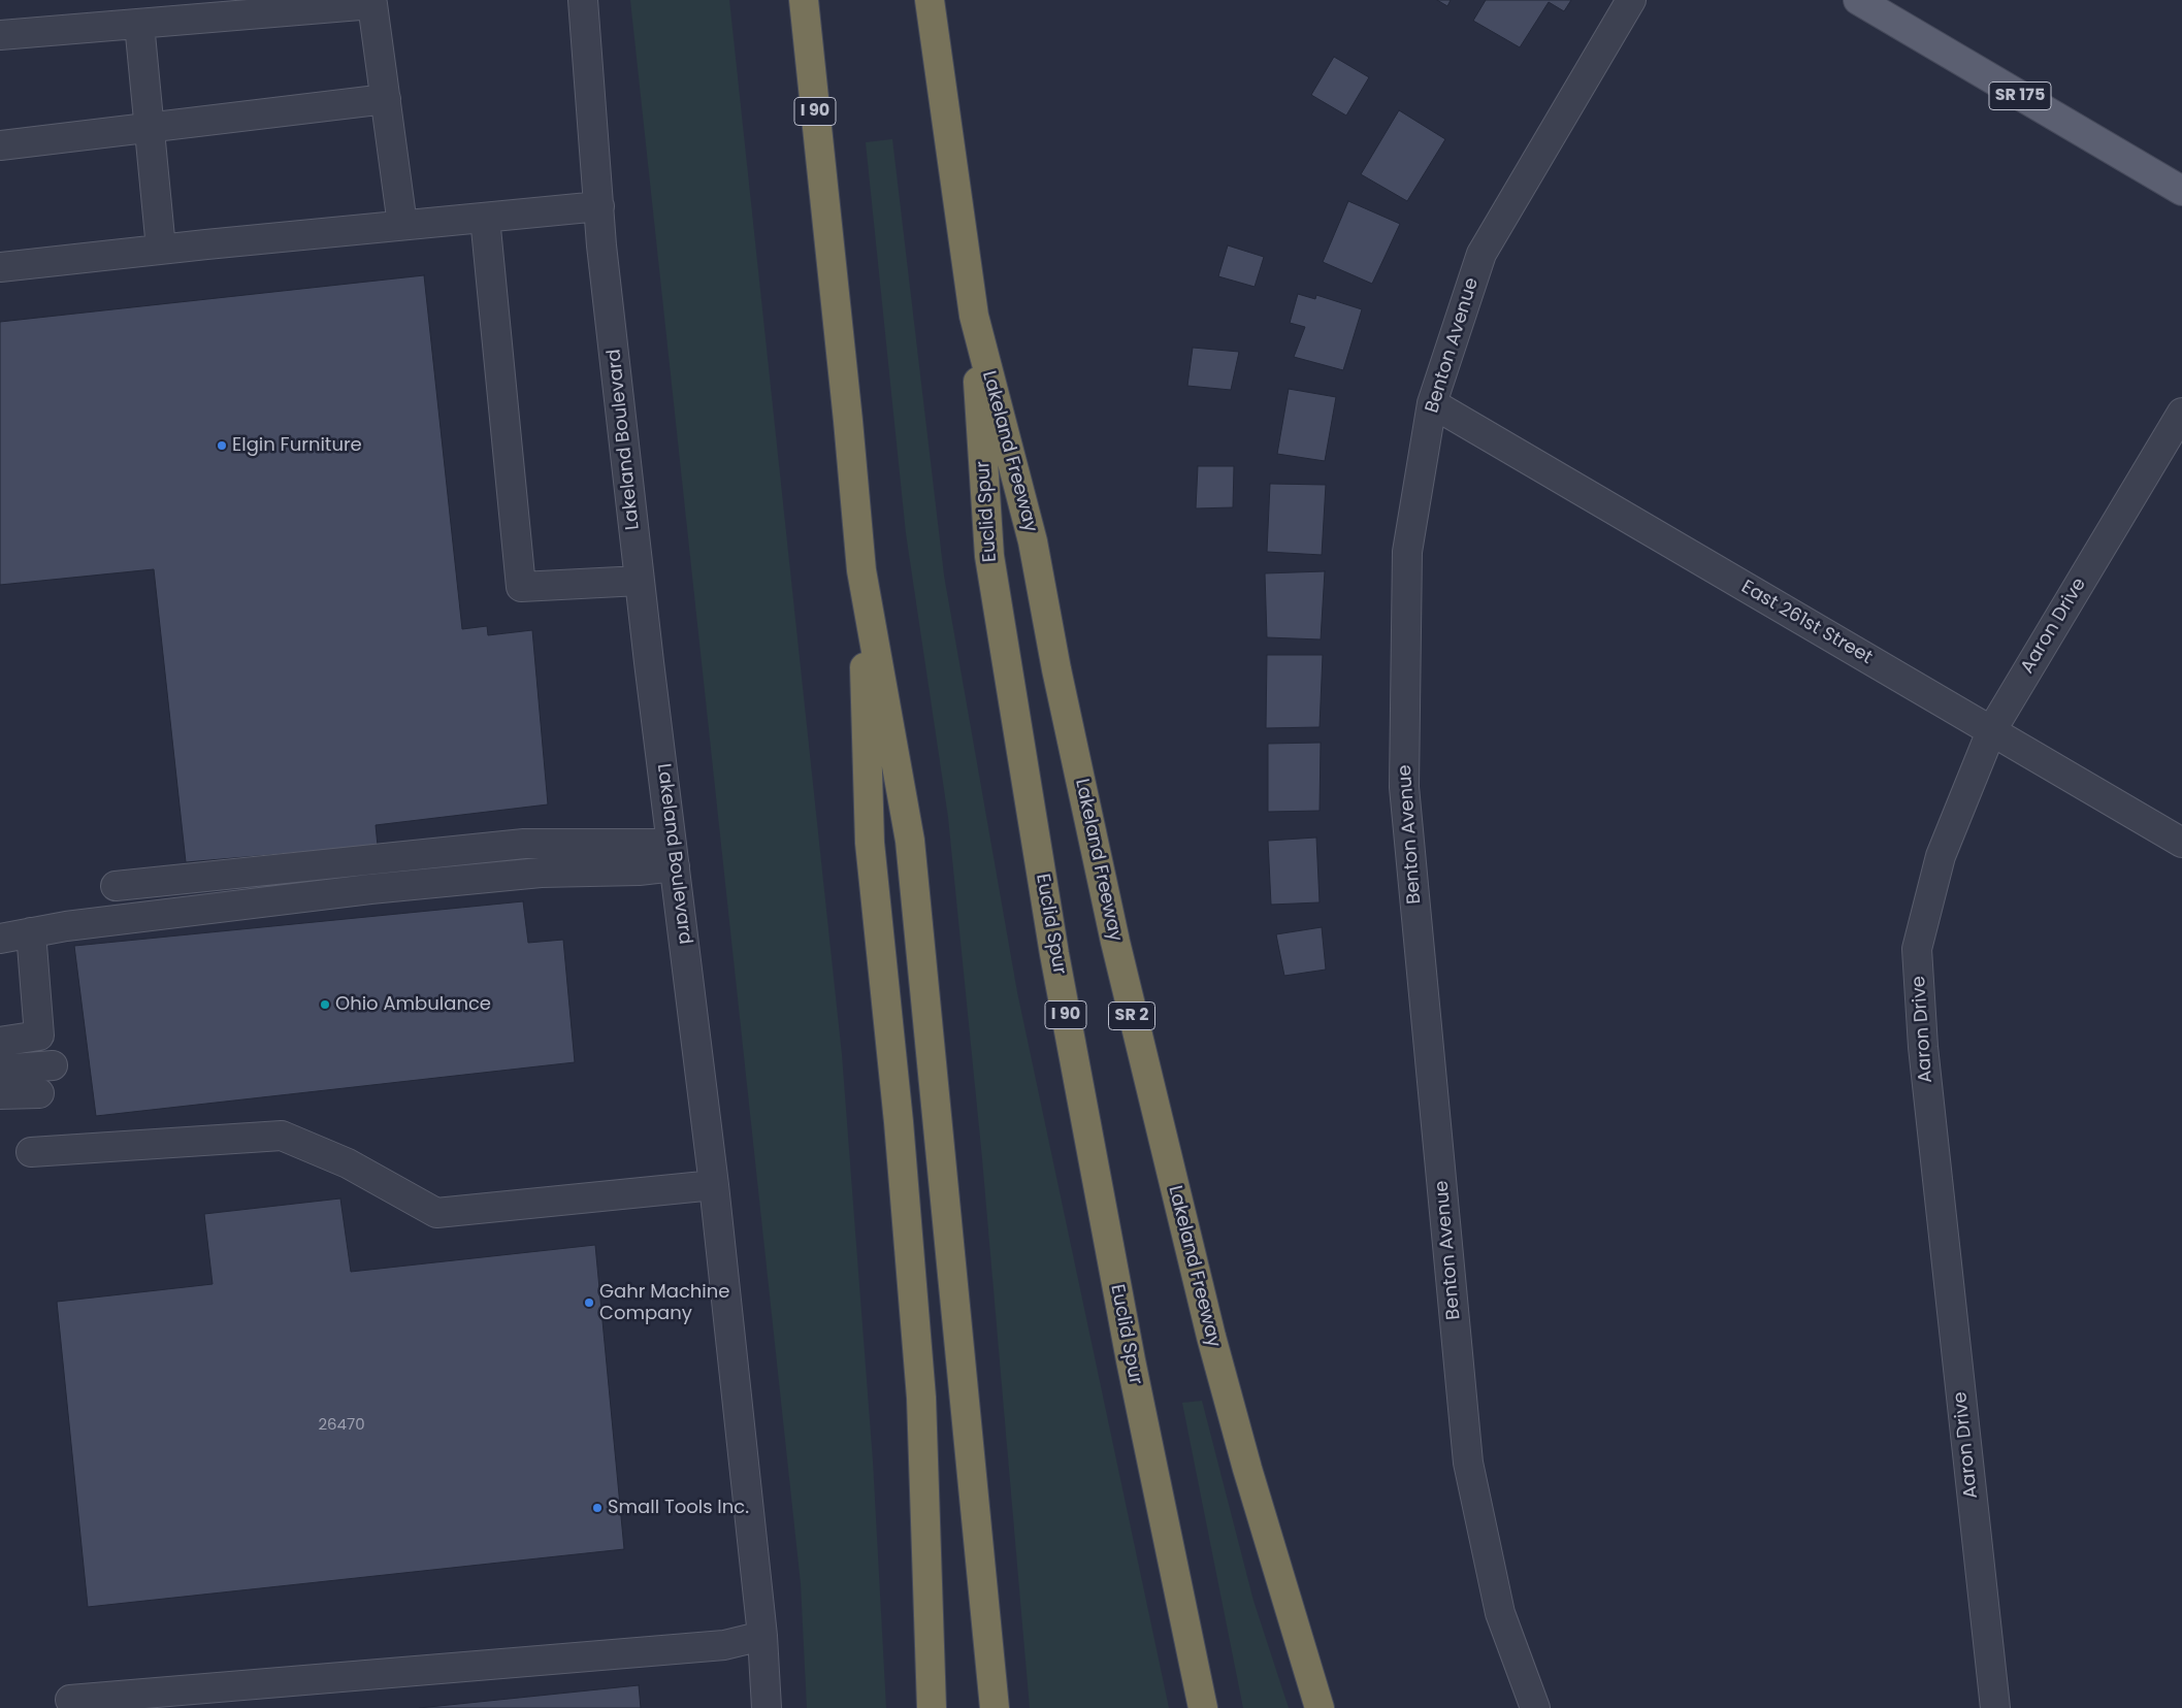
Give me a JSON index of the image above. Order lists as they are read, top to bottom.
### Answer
{
  "streets": {
    "highway": [
      "I 90",
      "Lakeland Freeway",
      "Euclid Spur",
      "SR 2"
    ],
    "main road": ["SR 175"],
    "street": [
      "Benton Avenue",
      "Lakeland Boulevard",
      "East 261st Street",
      "Aaron Drive"
    ]
  },
  "crossings": [
    ["Benton Avenue", "East 261st Street"],
    ["Lakeland Freeway", "Euclid Spur"],
    ["East 261st Street", "Aaron Drive"]
  ],
  "places": [
    "Elgin Furniture",
    "Ohio Ambulance",
    "Gahr Machine Company",
    "Small Tools Inc."
  ],
  "house_numbers": ["26470"]
}
